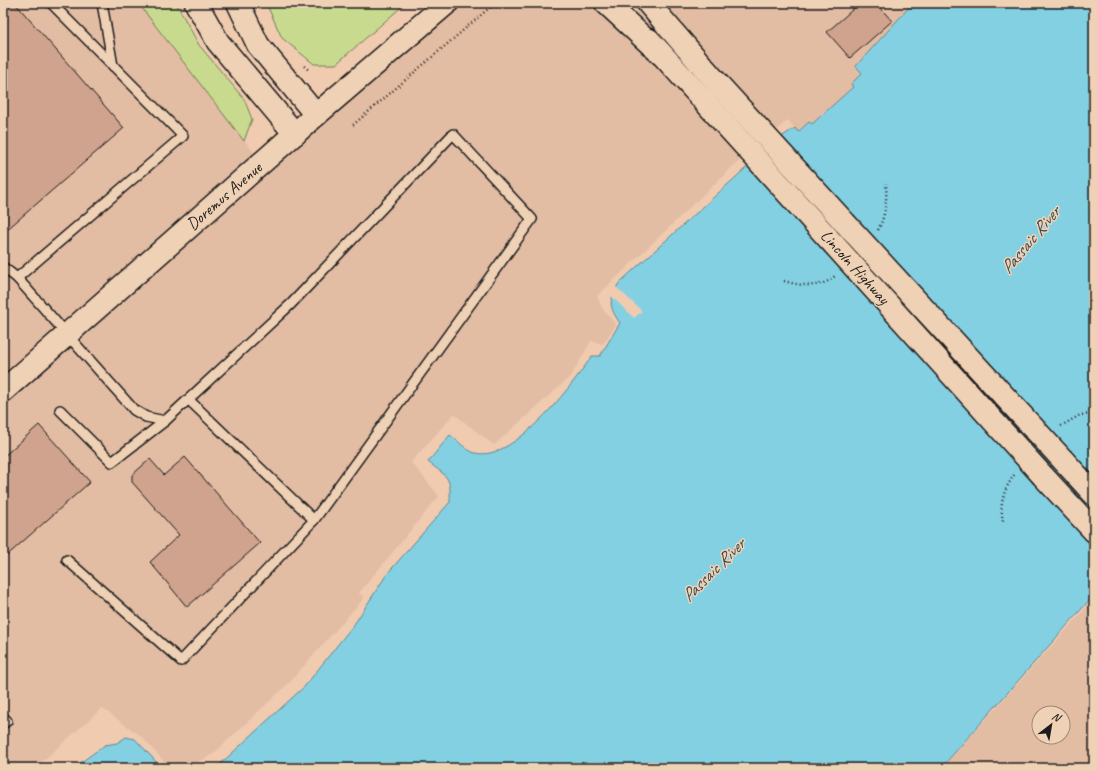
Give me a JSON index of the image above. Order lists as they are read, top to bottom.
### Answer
{
  "streets": {
    "main road": ["Doremus Avenue", "Lincoln Highway"]
  },
  "water": ["Passaic River"],
  "north": "top right"
}
